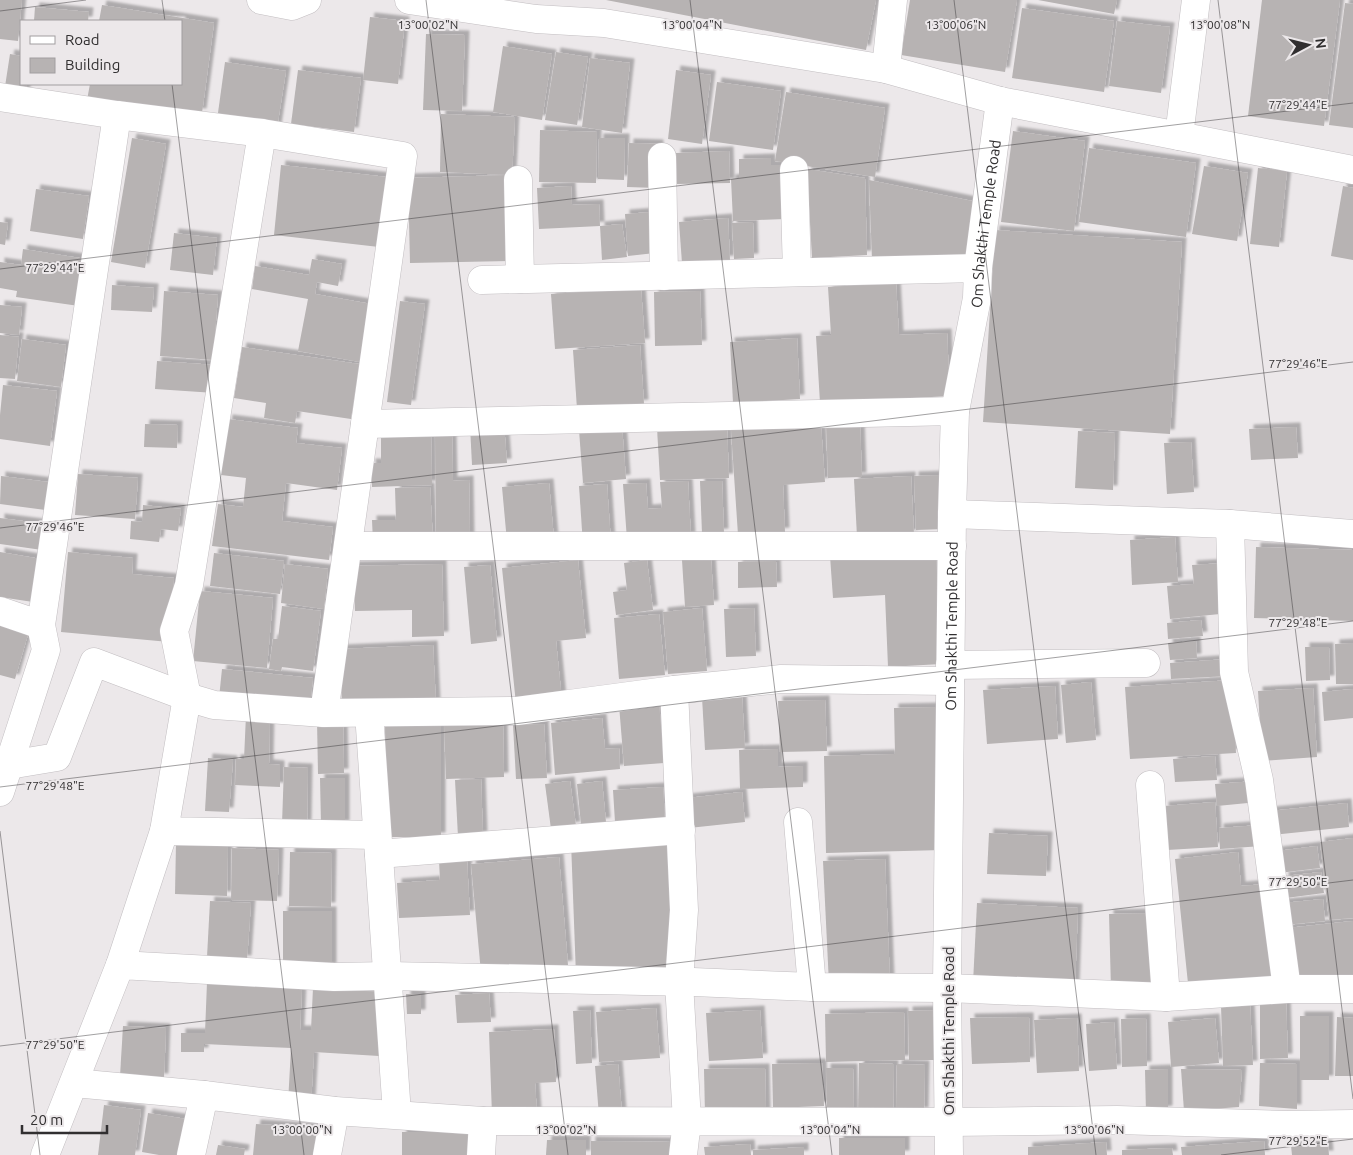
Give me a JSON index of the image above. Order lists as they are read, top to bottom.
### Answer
{
  "streets": {
    "street": ["Om Shakthi Temple Road"]
  },
  "legend": ["Road", "Building"],
  "scale_bar": "20 m",
  "north": "right",
  "coordinates": [
    "13°00'02\"N",
    "13°00'04\"N",
    "13°00'06\"N",
    "13°00'08\"N",
    "77°29'44\"E",
    "77°29'46\"E",
    "77°29'48\"E",
    "77°29'50\"E",
    "13°00'00\"N",
    "77°29'52\"E"
  ]
}
